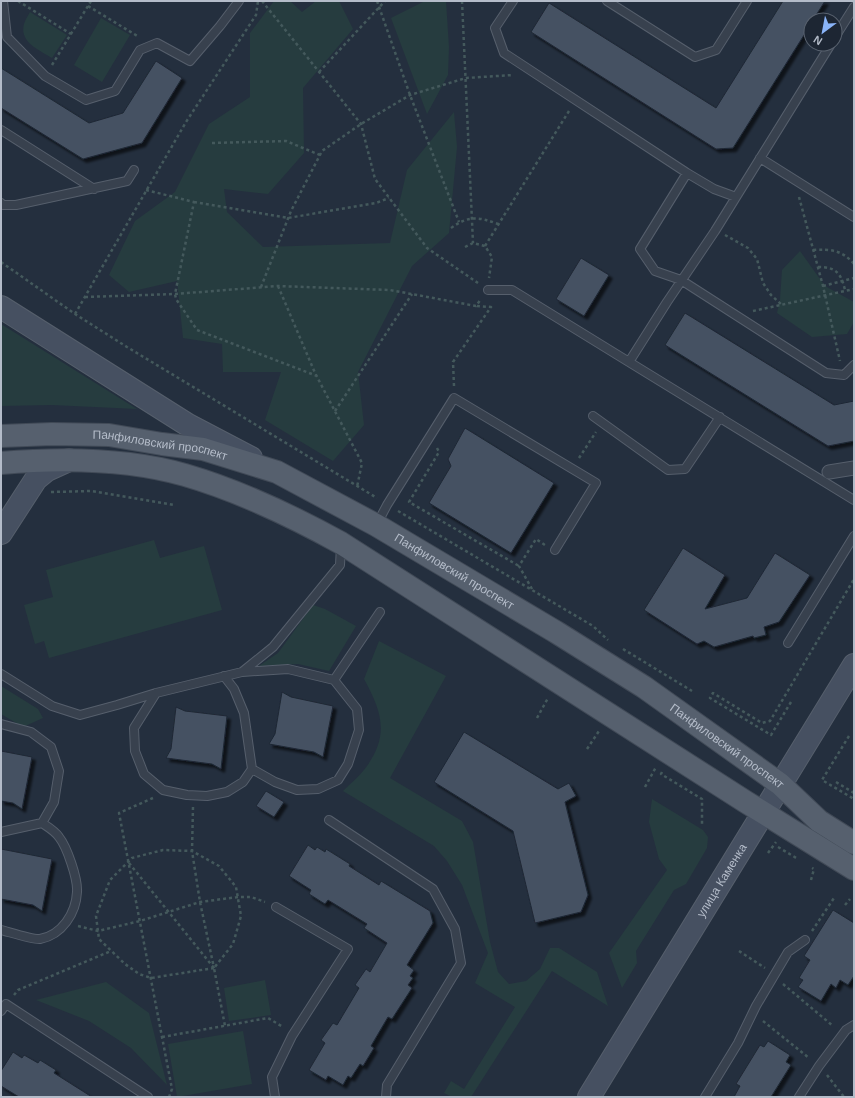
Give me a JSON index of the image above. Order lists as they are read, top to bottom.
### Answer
{
  "streets": {
    "main road": ["Панфиловский проспект", "улица Каменка"]
  },
  "crossings": [
    ["Панфиловский проспект", "улица Каменка"]
  ],
  "north": "bottom left"
}
